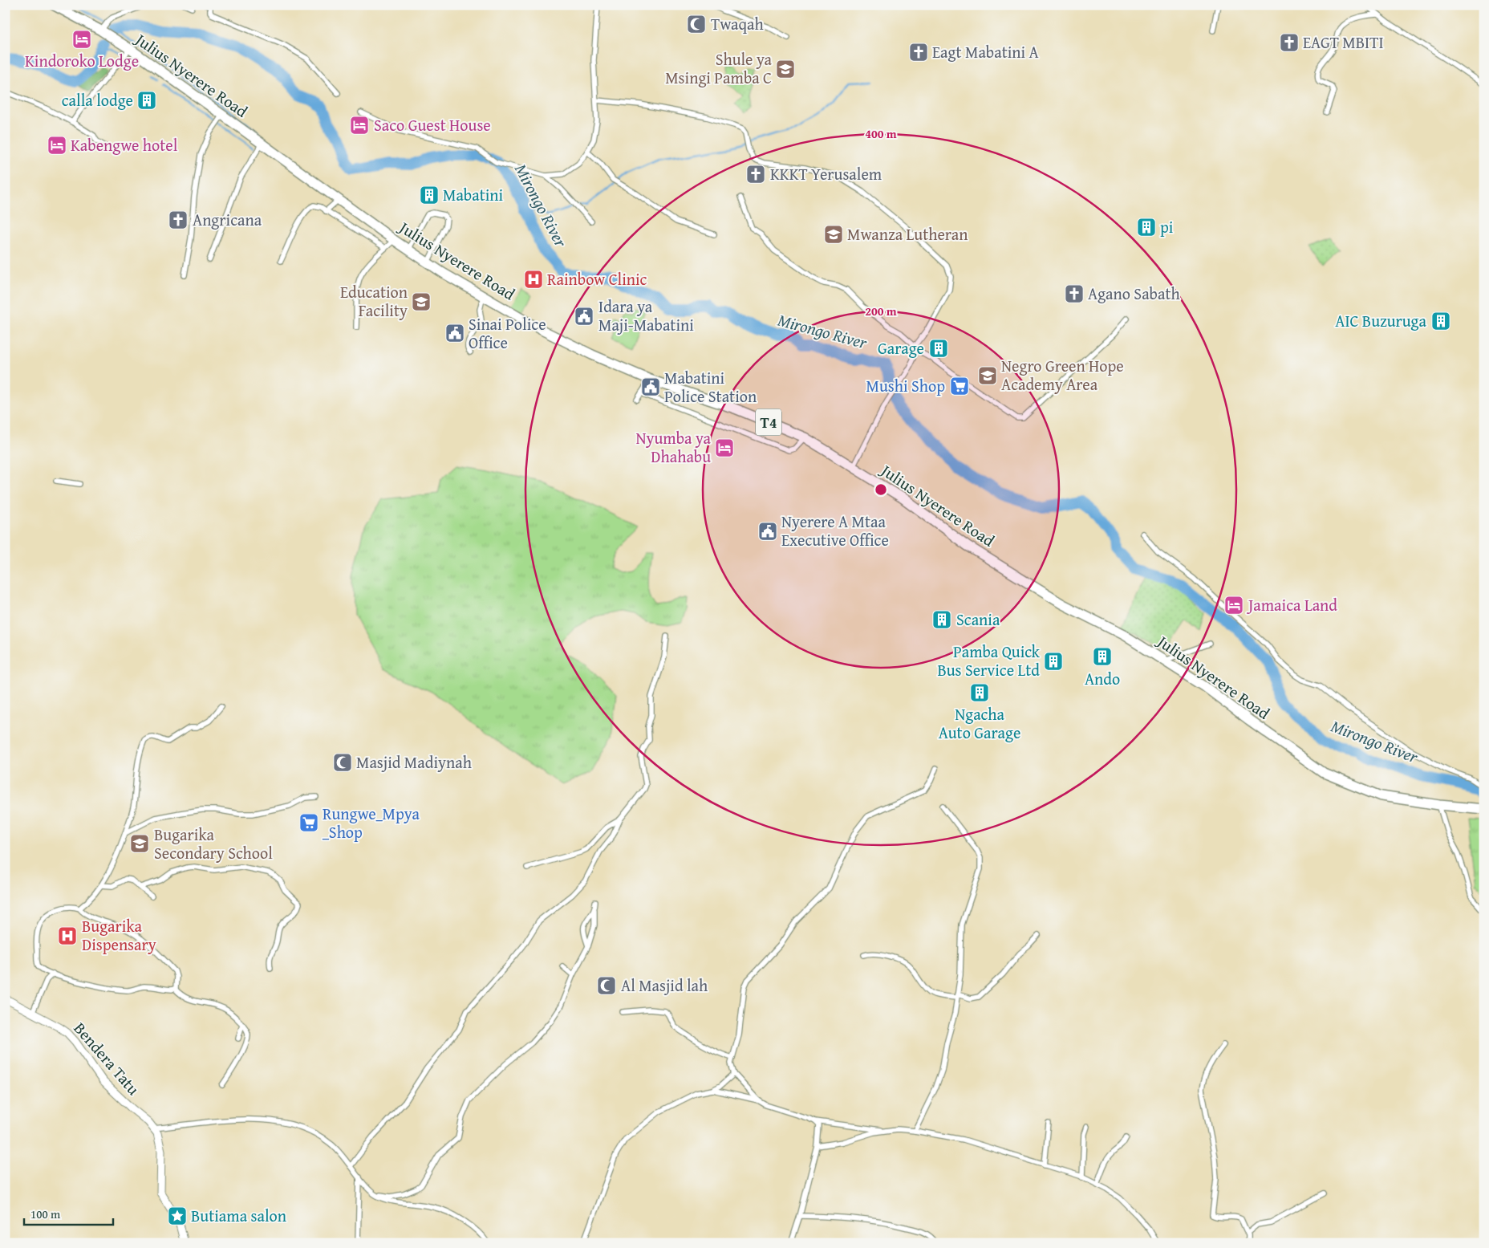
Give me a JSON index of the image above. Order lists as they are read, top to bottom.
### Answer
{
  "streets": {
    "highway": ["Julius Nyerere Road", "T4"],
    "main road": ["Bendera Tatu"]
  },
  "water": ["Mirongo River"],
  "places": {
    "mosque": ["Twaqah", "Masjid Madiynah", "Al Masjid lah"],
    "hotel": [
      "Kindoroko Lodge",
      "Saco Guest House",
      "Kabengwe hotel",
      "Nyumba ya Dhahabu",
      "Jamaica Land"
    ],
    "church": [
      "EAGT MBITI",
      "Eagt Mabatini A",
      "KKKT Yerusalem",
      "Angricana",
      "Agano Sabath"
    ],
    "school or university": [
      "Shule ya Msingi Pamba C",
      "Mwanza Lutheran",
      "Education Facility",
      "Negro Green Hope Academy Area",
      "Bugarika Secondary School"
    ],
    "building": [
      "calla lodge",
      "Mabatini",
      "pi",
      "AIC Buzuruga",
      "Garage",
      "Scania",
      "Ando",
      "Pamba Quick Bus Service Ltd",
      "Ngacha Auto Garage"
    ],
    "hospital": ["Rainbow Clinic", "Bugarika Dispensary"],
    "public building": [
      "Idara ya Maji-Mabatini",
      "Sinai Police Office",
      "Mabatini Police Station",
      "Nyerere A Mtaa Executive Office"
    ],
    "supermarket": ["Mushi Shop", "Rungwe_Mpya _Shop"],
    "place": ["Butiama salon"]
  },
  "scale_bar": "100 m",
  "rings": ["400 m", "200 m"]
}
